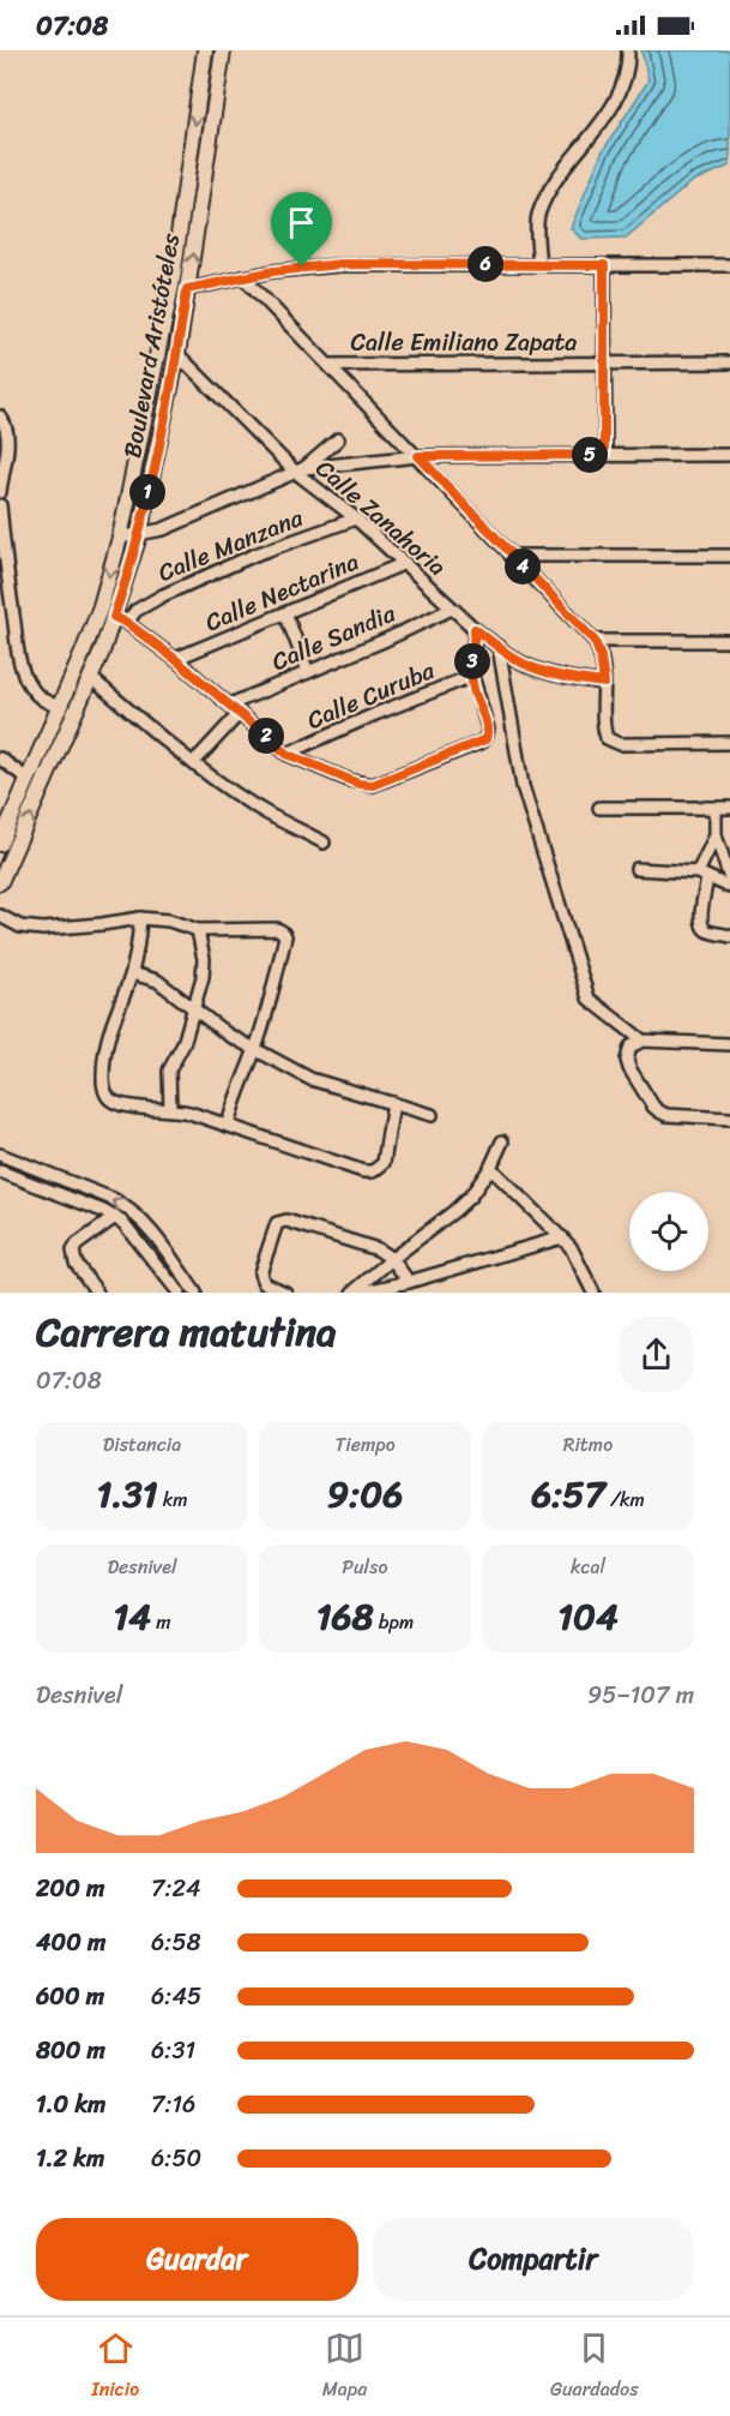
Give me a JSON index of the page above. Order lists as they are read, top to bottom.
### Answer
{
  "streets": {
    "street": [
      "Calle Emiliano Zapata",
      "Boulevard Aristóteles",
      "Calle Zanahoria",
      "Calle Manzana",
      "Calle Nectarina",
      "Calle Sandia",
      "Calle Curuba"
    ]
  },
  "crossings": [
    ["Boulevard Aristóteles", "Calle Zanahoria"],
    ["Boulevard Aristóteles", "Calle Manzana"],
    ["Calle Zanahoria", "Calle Manzana"],
    ["Calle Zanahoria", "Calle Nectarina"],
    ["Calle Zanahoria", "Calle Sandia"]
  ],
  "page": {
    "status": "07:08",
    "pins": [
      "6",
      "5",
      "1",
      "4",
      "3",
      "2"
    ],
    "heading": ["Carrera matutina", "07:08"],
    "stats": [
      ["Distancia", "1.31 km"],
      ["Tiempo", "9:06"],
      ["Ritmo", "6:57 /km"],
      ["Desnivel", "14 m"],
      ["Pulso", "168 bpm"],
      ["kcal", "104"]
    ],
    "chart": ["Desnivel", "95–107 m"],
    "list": [
      {
        "name": "200 m",
        "note": "7:24"
      },
      {
        "name": "400 m",
        "note": "6:58"
      },
      {
        "name": "600 m",
        "note": "6:45"
      },
      {
        "name": "800 m",
        "note": "6:31"
      },
      {
        "name": "1.0 km",
        "note": "7:16"
      },
      {
        "name": "1.2 km",
        "note": "6:50"
      }
    ],
    "buttons": ["Guardar", "Compartir"],
    "tabs": ["Inicio", "Mapa", "Guardados"]
  }
}
